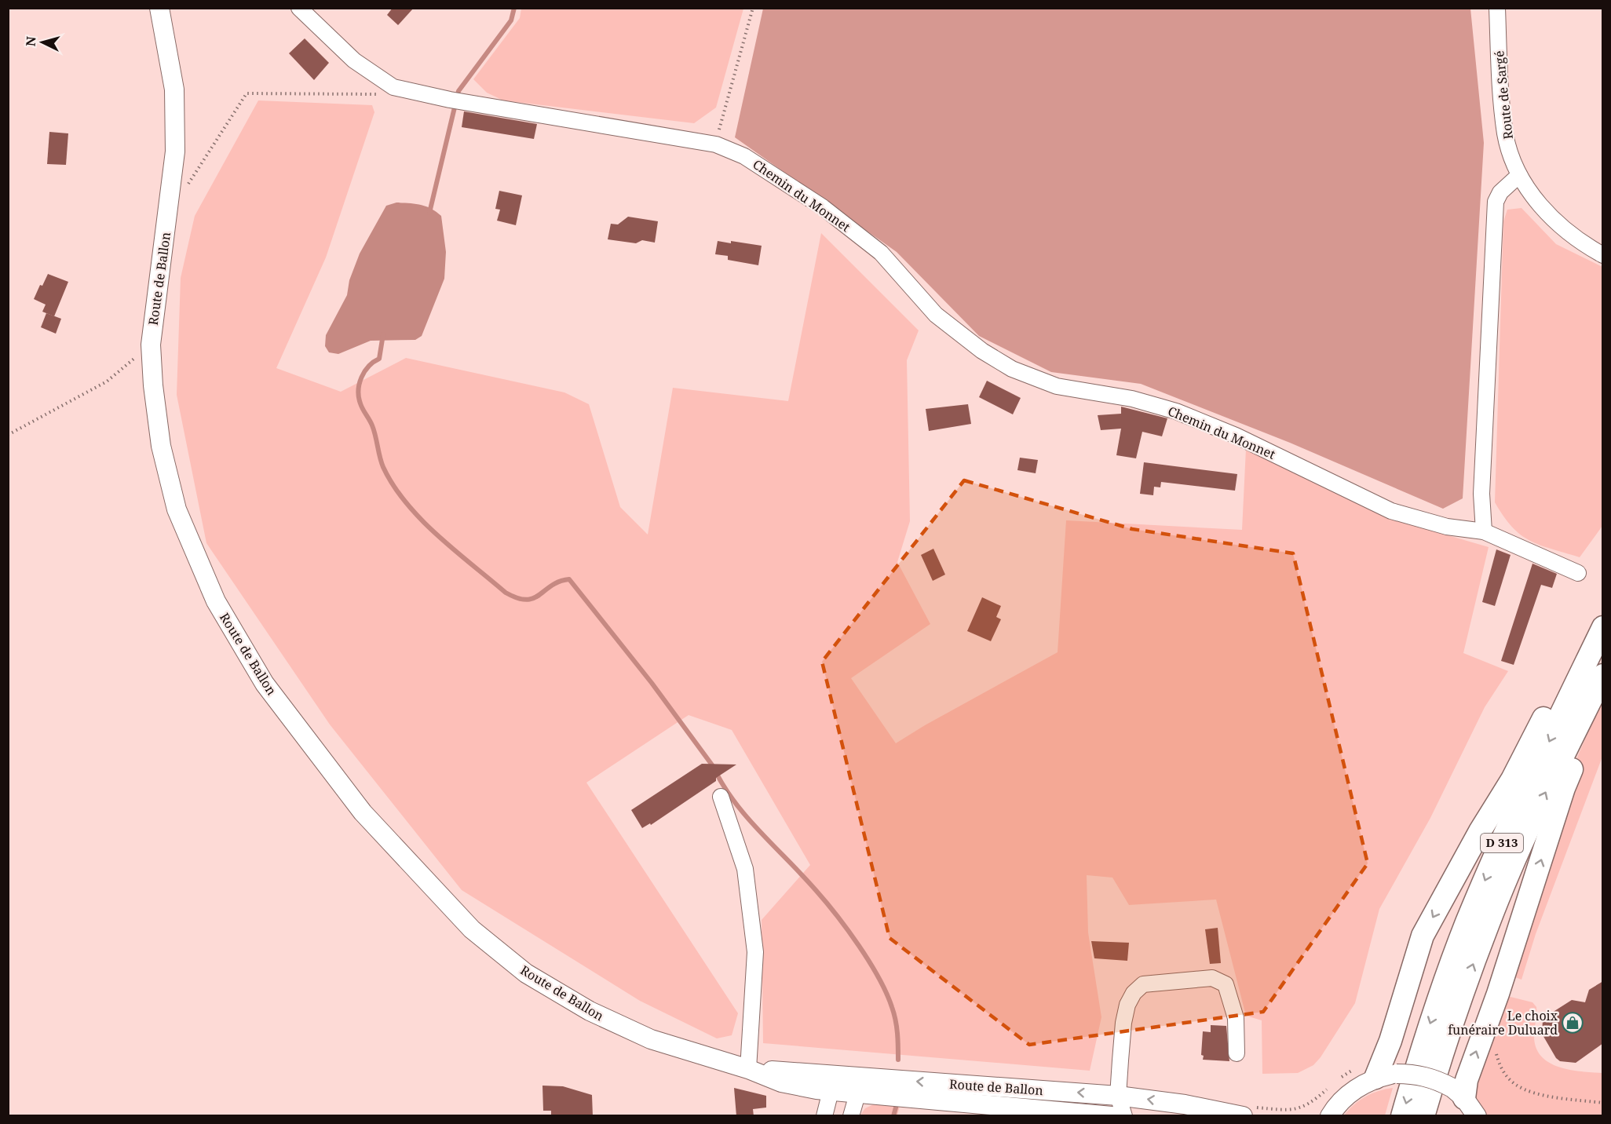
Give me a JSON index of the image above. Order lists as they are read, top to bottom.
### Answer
{
  "streets": {
    "highway": ["D 313"],
    "main road": ["Route de Ballon"],
    "street": ["Route de Sargé", "Chemin du Monnet"]
  },
  "places": {
    "shop": ["Le choix funéraire Duluard"]
  },
  "north": "left"
}
